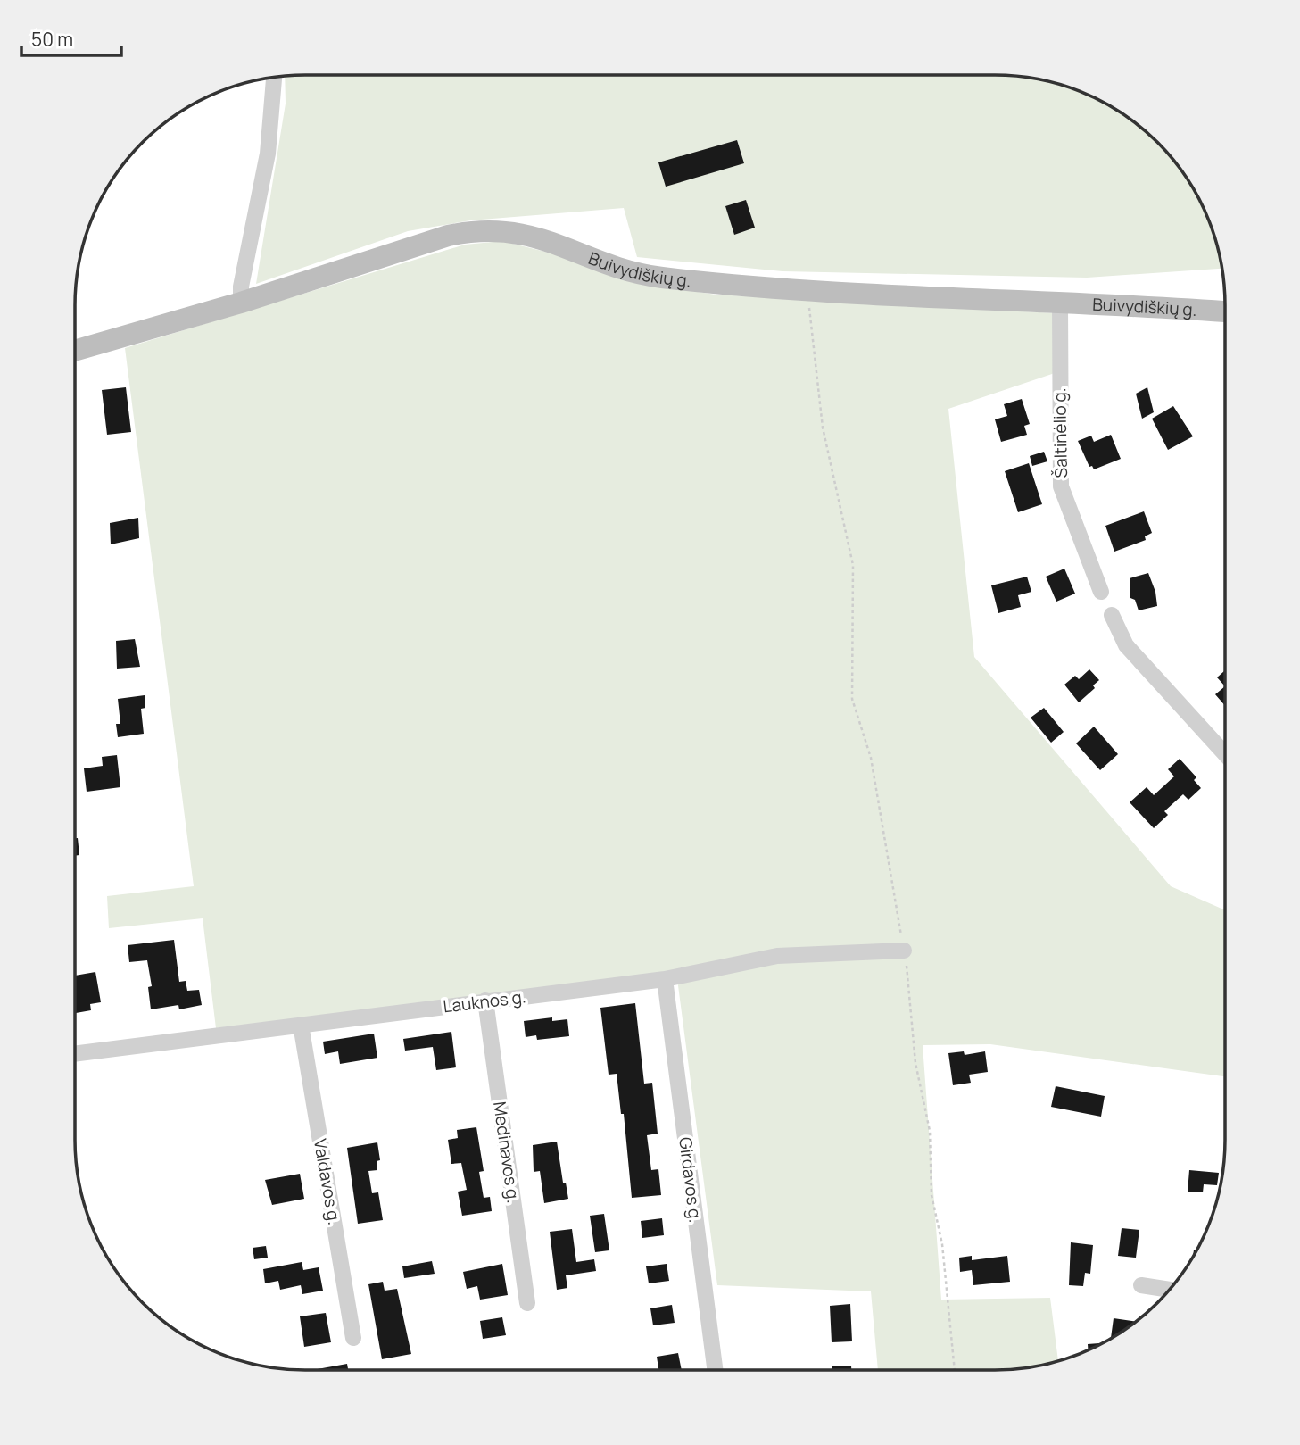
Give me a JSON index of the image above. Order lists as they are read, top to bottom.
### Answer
{
  "streets": {
    "main road": ["Buivydiškių g."],
    "street": [
      "Šaltinėlio g.",
      "Lauknos g.",
      "Medinavos g.",
      "Girdavos g.",
      "Valdavos g."
    ]
  },
  "crossings": [
    ["Buivydiškių g.", "Šaltinėlio g."],
    ["Lauknos g.", "Medinavos g."],
    ["Lauknos g.", "Girdavos g."],
    ["Lauknos g.", "Valdavos g."]
  ],
  "scale_bar": "50 m"
}
